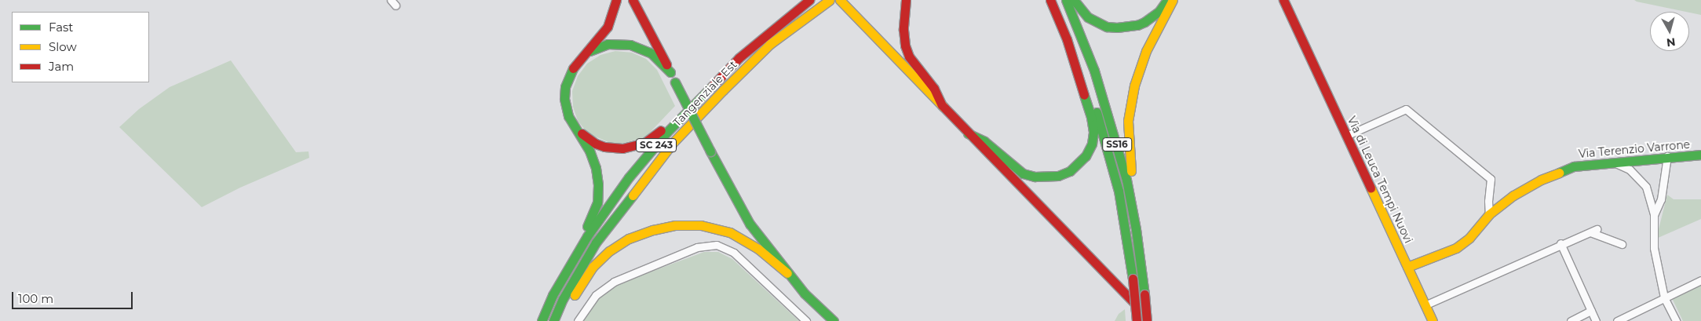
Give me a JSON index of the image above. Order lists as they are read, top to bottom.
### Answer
{
  "streets": {
    "main road": [
      "Tangenziale Est",
      "SS16",
      "SC 243",
      "Via Terenzio Varrone",
      "Via di Leuca Tempi Nuovi"
    ]
  },
  "crossings": [
    ["Via Terenzio Varrone", "Via di Leuca Tempi Nuovi"]
  ],
  "legend": ["Fast", "Slow", "Jam"],
  "scale_bar": "100 m",
  "north": "bottom"
}
